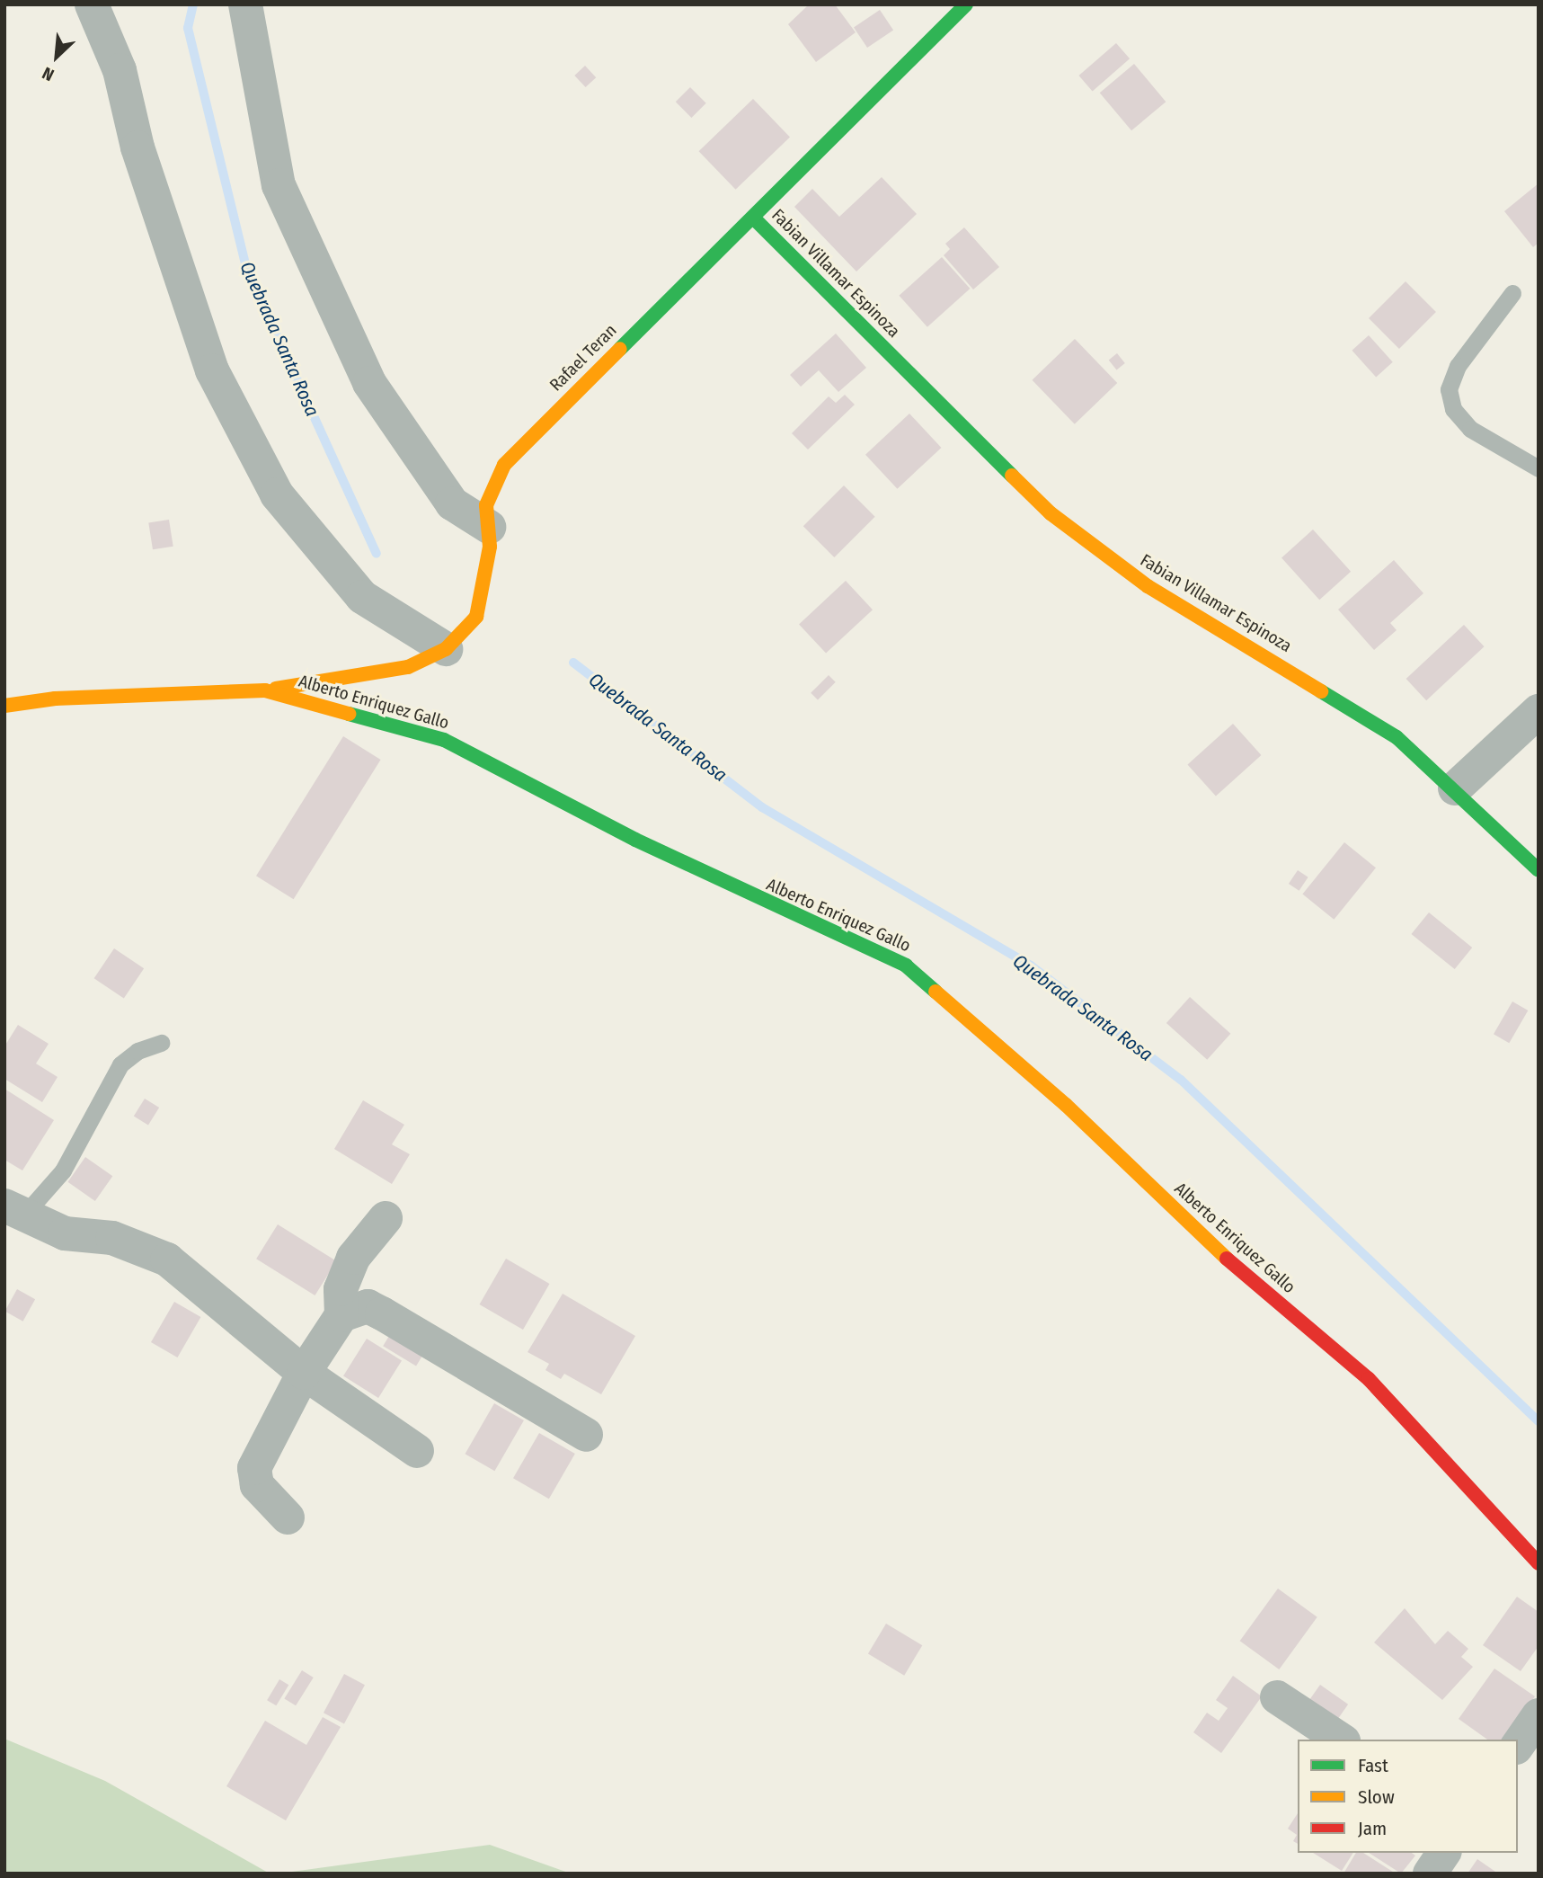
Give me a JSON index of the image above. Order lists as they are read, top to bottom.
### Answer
{
  "streets": {
    "street": ["Fabian Villamar Espinoza", "Rafael Teran", "Alberto Enriquez Gallo"]
  },
  "crossings": [
    ["Fabian Villamar Espinoza", "Rafael Teran"],
    ["Rafael Teran", "Alberto Enriquez Gallo"]
  ],
  "water": ["Quebrada Santa Rosa"],
  "legend": ["Fast", "Slow", "Jam"],
  "north": "bottom left"
}
